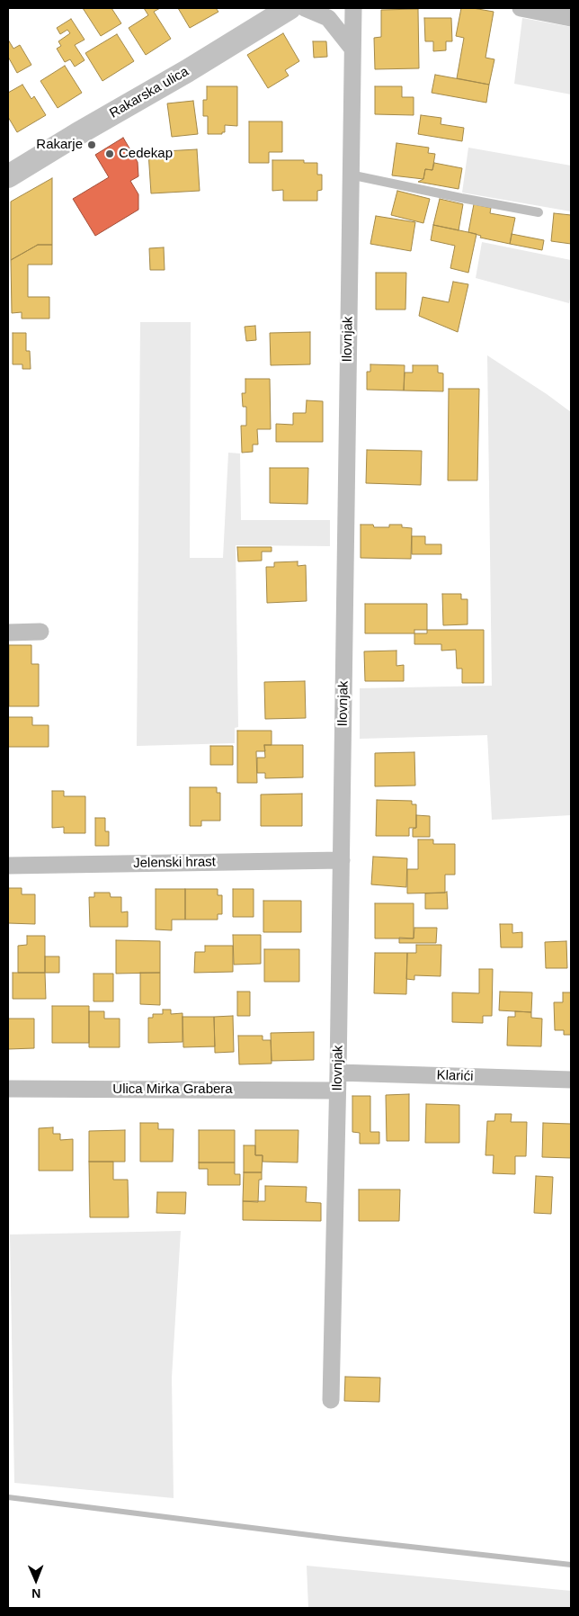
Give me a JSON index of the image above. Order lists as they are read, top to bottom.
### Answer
{
  "streets": {
    "main road": ["Rakarska ulica"],
    "street": [
      "Ilovnjak",
      "Jelenski hrast",
      "Klarići",
      "Ulica Mirka Grabera"
    ]
  },
  "crossings": [
    ["Ilovnjak", "Jelenski hrast"],
    ["Ilovnjak", "Klarići"],
    ["Ilovnjak", "Ulica Mirka Grabera"]
  ],
  "places": ["Rakarje", "Cedekap"],
  "north": "bottom"
}
